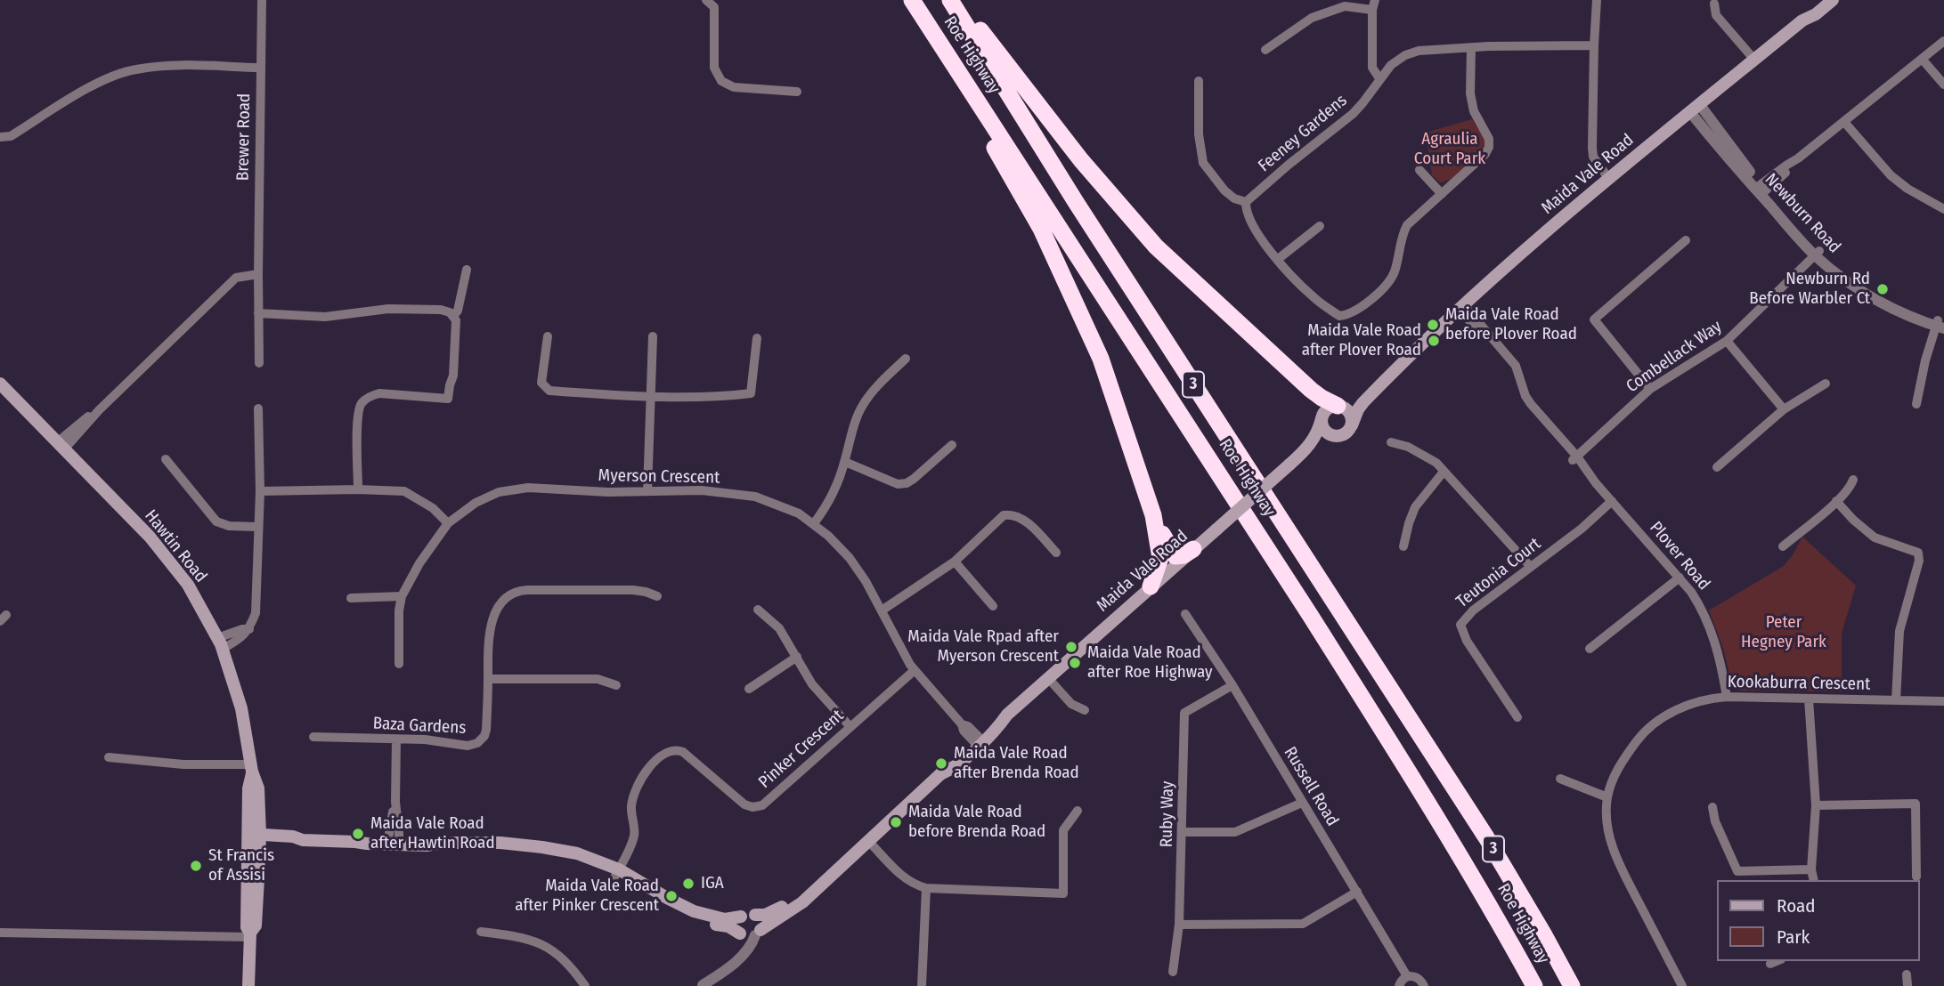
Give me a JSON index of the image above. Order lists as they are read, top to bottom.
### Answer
{
  "streets": {
    "highway": ["Roe Highway", "3"],
    "main road": ["Maida Vale Road", "Hawtin Road"],
    "street": [
      "Feeney Gardens",
      "Brewer Road",
      "Newburn Road",
      "Combellack Way",
      "Myerson Crescent",
      "Plover Road",
      "Teutonia Court",
      "Kookaburra Crescent",
      "Baza Gardens",
      "Pinker Crescent",
      "Russell Road",
      "Ruby Way"
    ]
  },
  "crossings": [
    ["Maida Vale Road", "Newburn Road"],
    ["Maida Vale Road", "Myerson Crescent"],
    ["Maida Vale Road", "Plover Road"],
    ["Newburn Road", "Combellack Way"],
    ["Combellack Way", "Plover Road"],
    ["Myerson Crescent", "Pinker Crescent"],
    ["Plover Road", "Teutonia Court"],
    ["Plover Road", "Kookaburra Crescent"],
    ["Russell Road", "Ruby Way"]
  ],
  "parks": ["Agraulia Court Park", "Peter Hegney Park"],
  "places": [
    "Newburn Rd Before Warbler Ct",
    "Maida Vale Road before Plover Road",
    "Maida Vale Road after Plover Road",
    "Maida Vale Rpad after Myerson Crescent",
    "Maida Vale Road after Roe Highway",
    "Maida Vale Road after Brenda Road",
    "Maida Vale Road before Brenda Road",
    "Maida Vale Road after Hawtin Road",
    "St Francis of Assisi",
    "IGA",
    "Maida Vale Road after Pinker Crescent"
  ],
  "legend": ["Road", "Park"]
}
